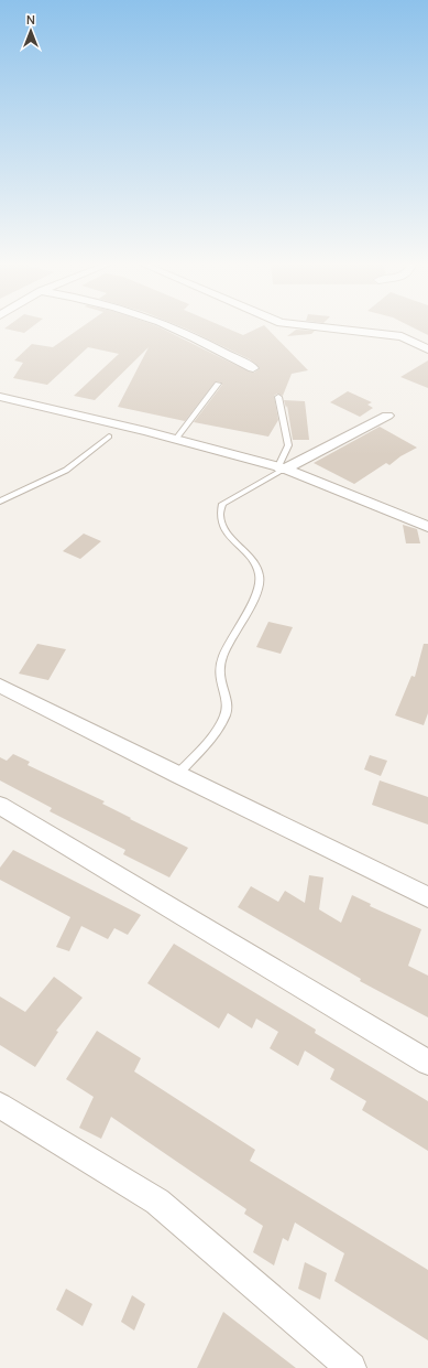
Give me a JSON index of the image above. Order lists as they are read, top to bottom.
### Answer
{
  "north": "top"
}
